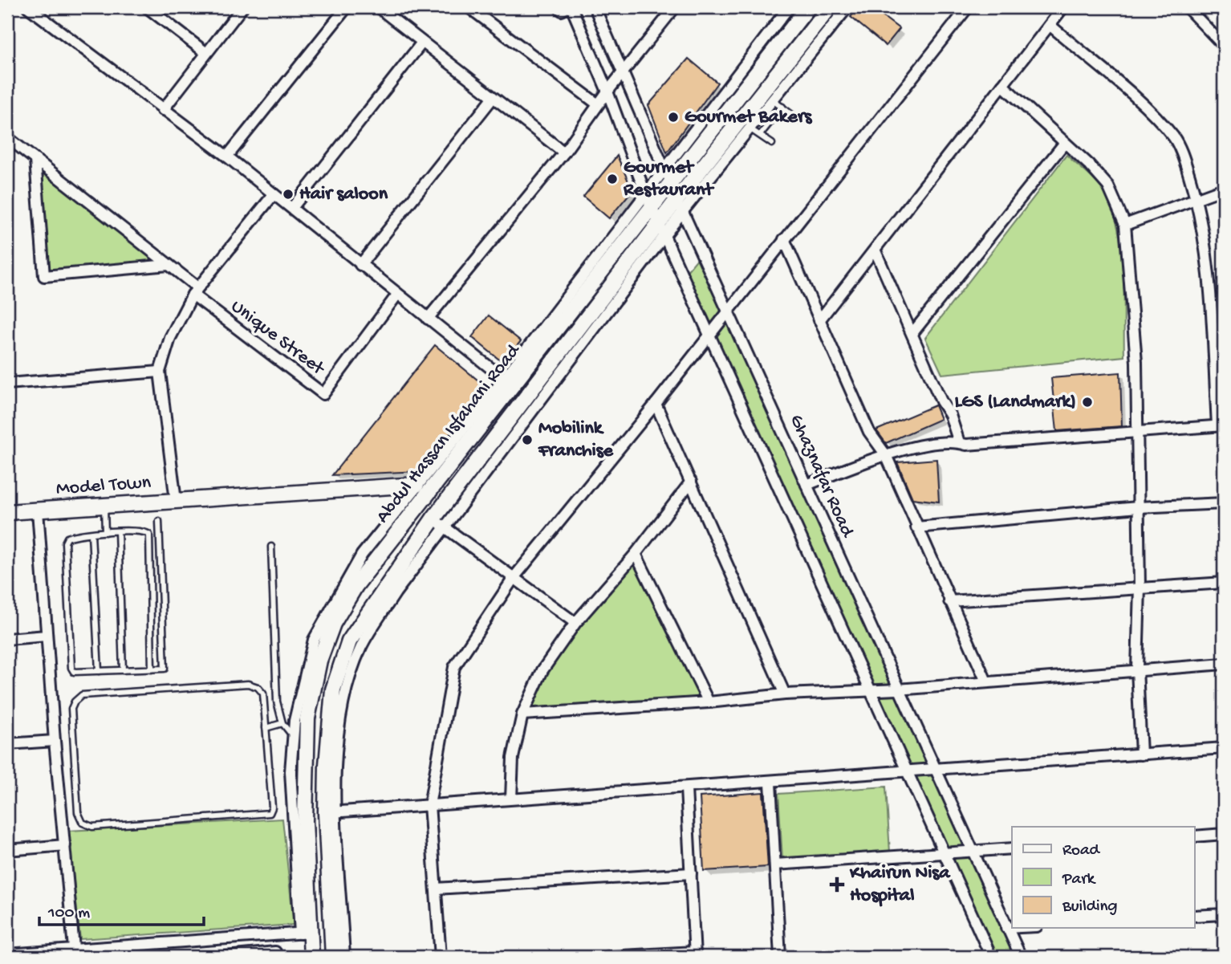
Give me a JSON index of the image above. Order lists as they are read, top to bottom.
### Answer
{
  "streets": {
    "main road": ["Abdul Hassan Isfahani Road", "Model Town"],
    "street": ["Unique Street", "Ghaznafar Road"]
  },
  "crossings": [
    ["Abdul Hassan Isfahani Road", "Ghaznafar Road"]
  ],
  "places": {
    "other": [
      "Gourmet Bakers",
      "Gourmet Restaurant",
      "Hair saloon",
      "LGS (Landmark)",
      "Mobilink Franchise"
    ],
    "health": ["Khairun Nisa Hospital"]
  },
  "legend": ["Road", "Park", "Building"],
  "scale_bar": "100 m"
}
